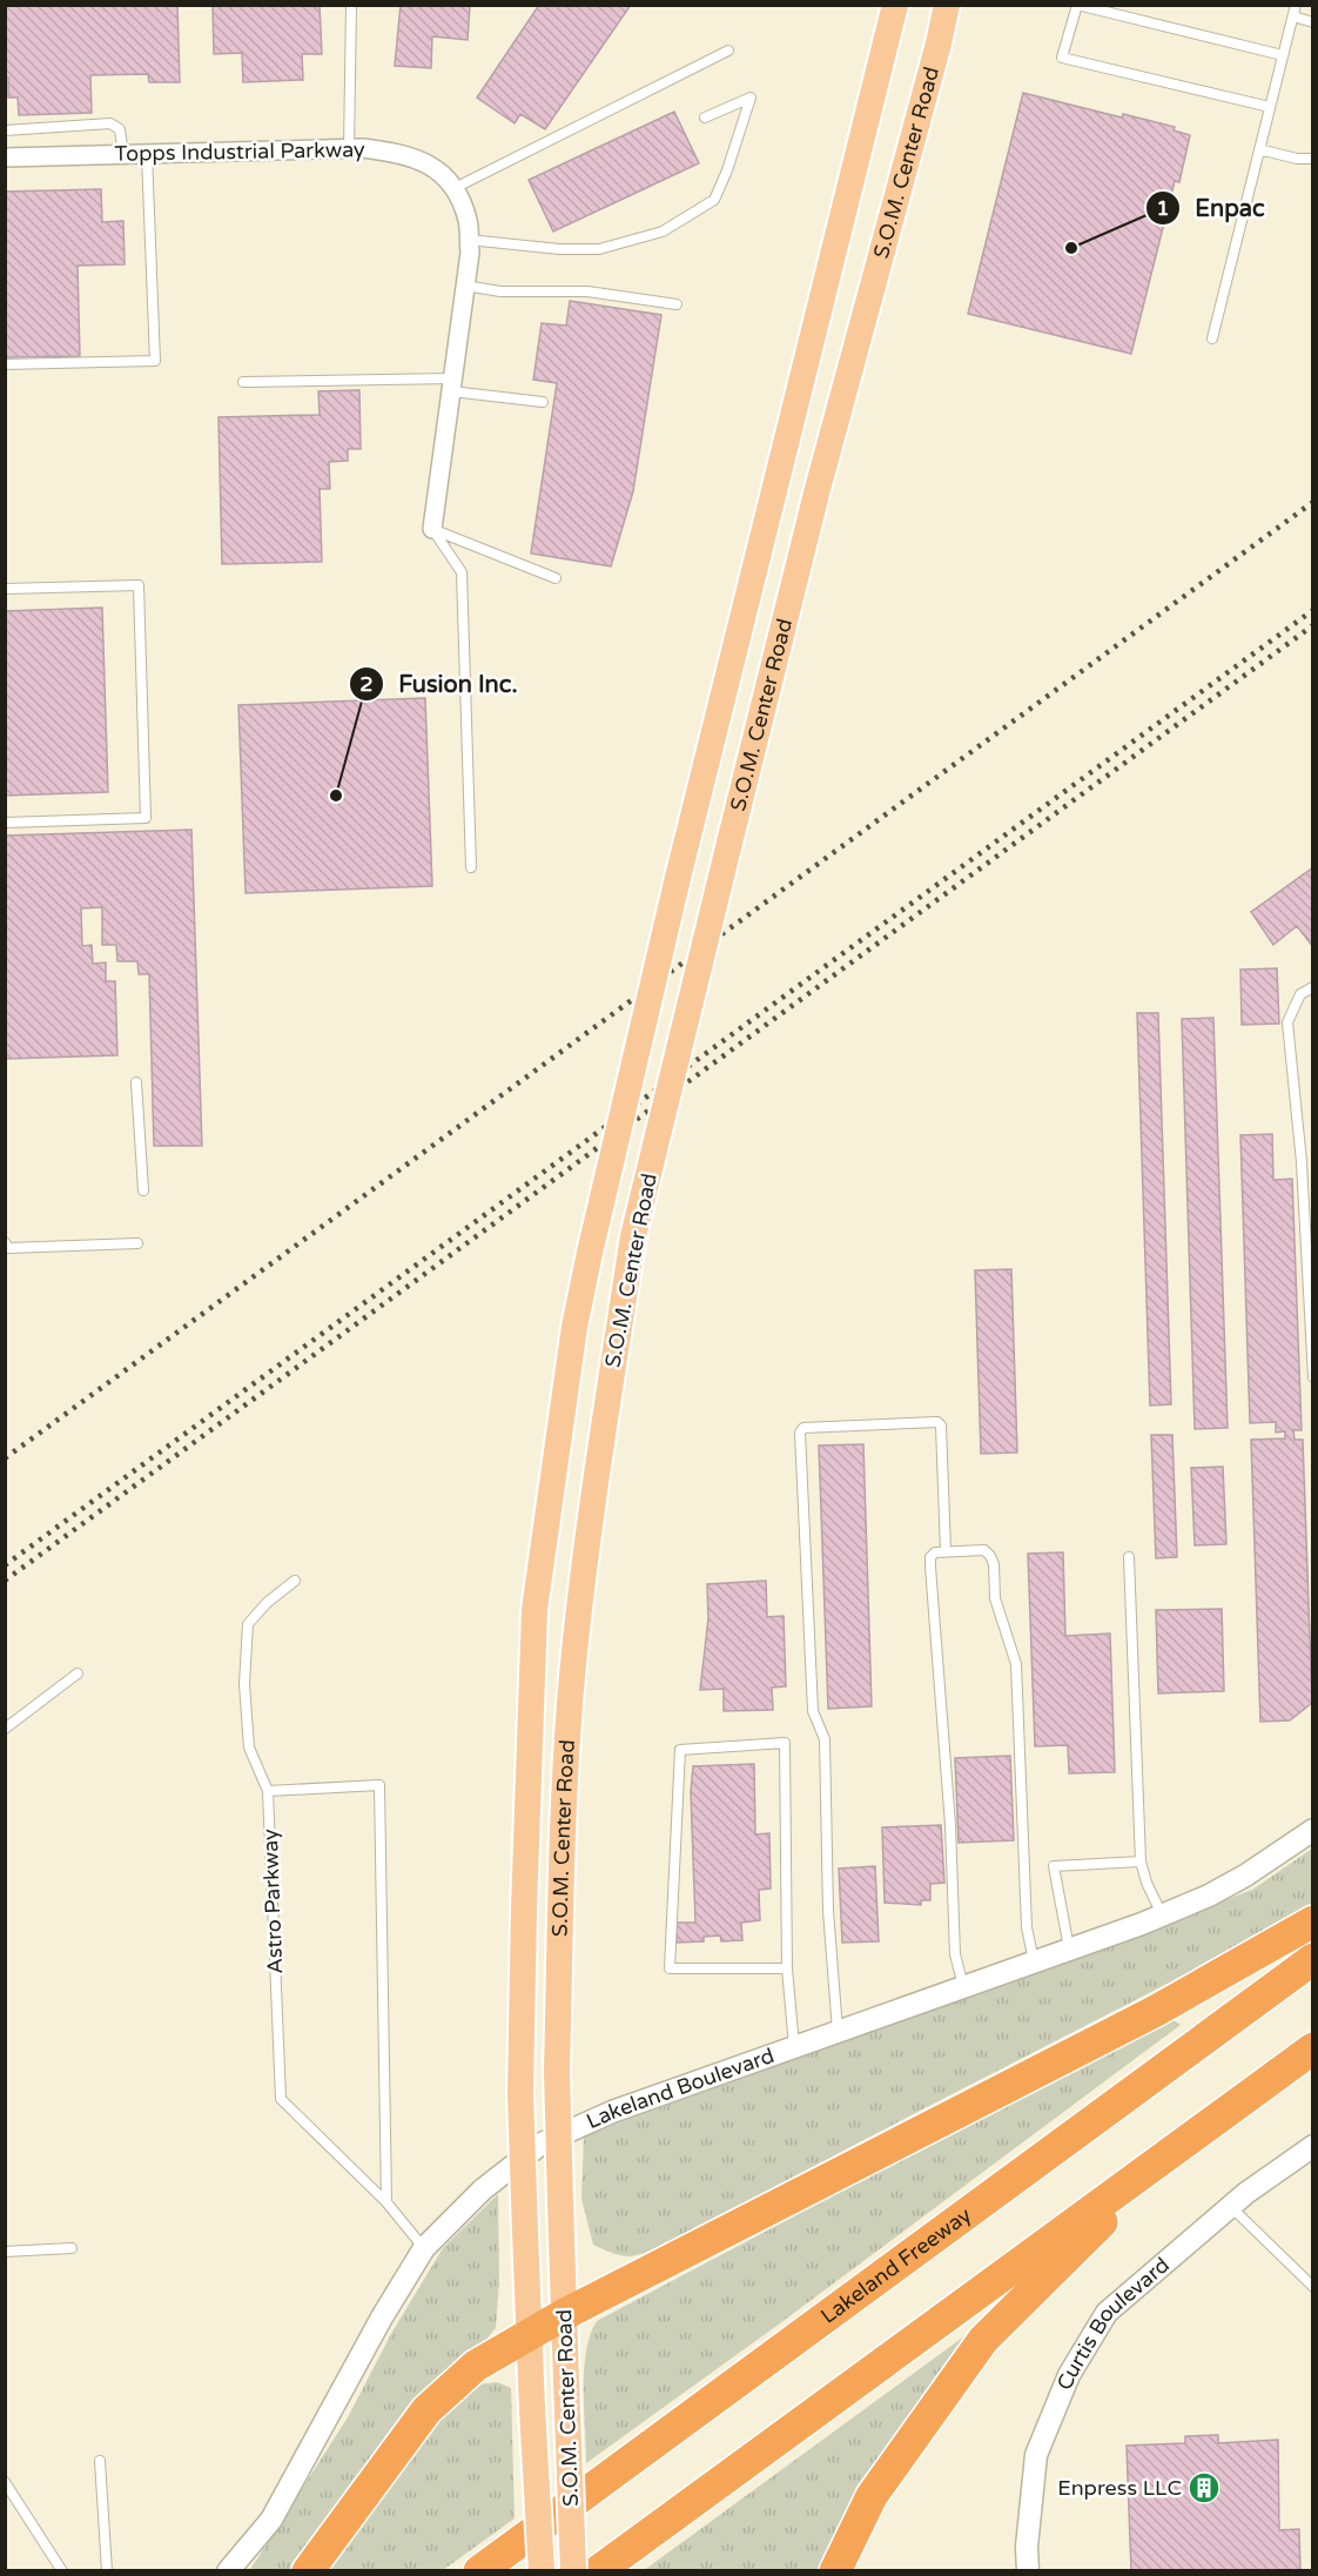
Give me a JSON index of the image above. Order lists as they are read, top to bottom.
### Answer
{
  "streets": {
    "highway": ["Lakeland Freeway"],
    "main road": ["S.O.M. Center Road"],
    "street": ["Topps Industrial Parkway", "Lakeland Boulevard", "Curtis Boulevard"],
    "lane": ["Astro Parkway"]
  },
  "crossings": [
    ["Astro Parkway", "Lakeland Boulevard"]
  ],
  "places": {
    "other": ["Enpac", "Fusion Inc."],
    "building": ["Enpress LLC"]
  }
}
